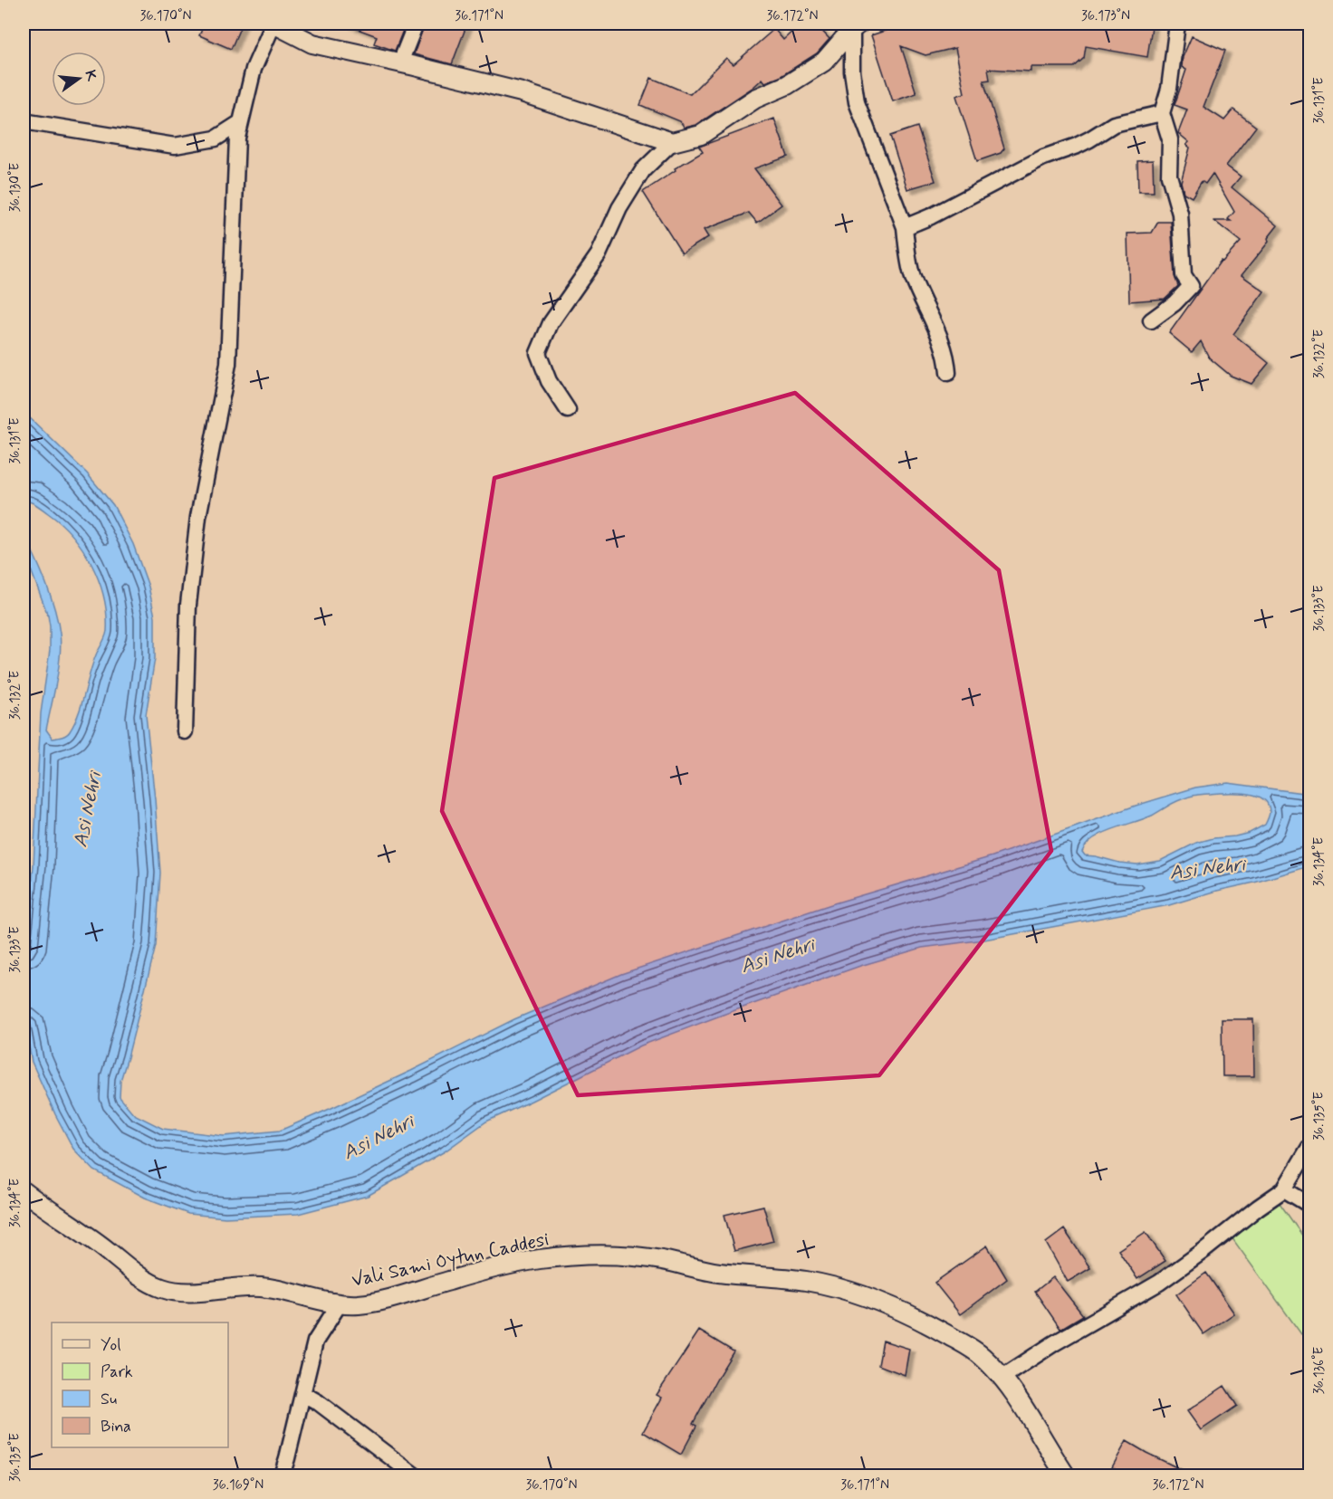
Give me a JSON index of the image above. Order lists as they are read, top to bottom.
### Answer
{
  "streets": {
    "street": ["Vali Sami Oytun Caddesi"]
  },
  "water": ["Asi Nehri"],
  "legend": [
    "Yol",
    "Park",
    "Su",
    "Bina"
  ],
  "north": "right",
  "coordinates": [
    "36.170°N",
    "36.171°N",
    "36.172°N",
    "36.173°N",
    "36.131°E",
    "36.130°E",
    "36.132°E",
    "36.133°E",
    "36.134°E",
    "36.135°E",
    "36.136°E",
    "36.169°N"
  ]
}
